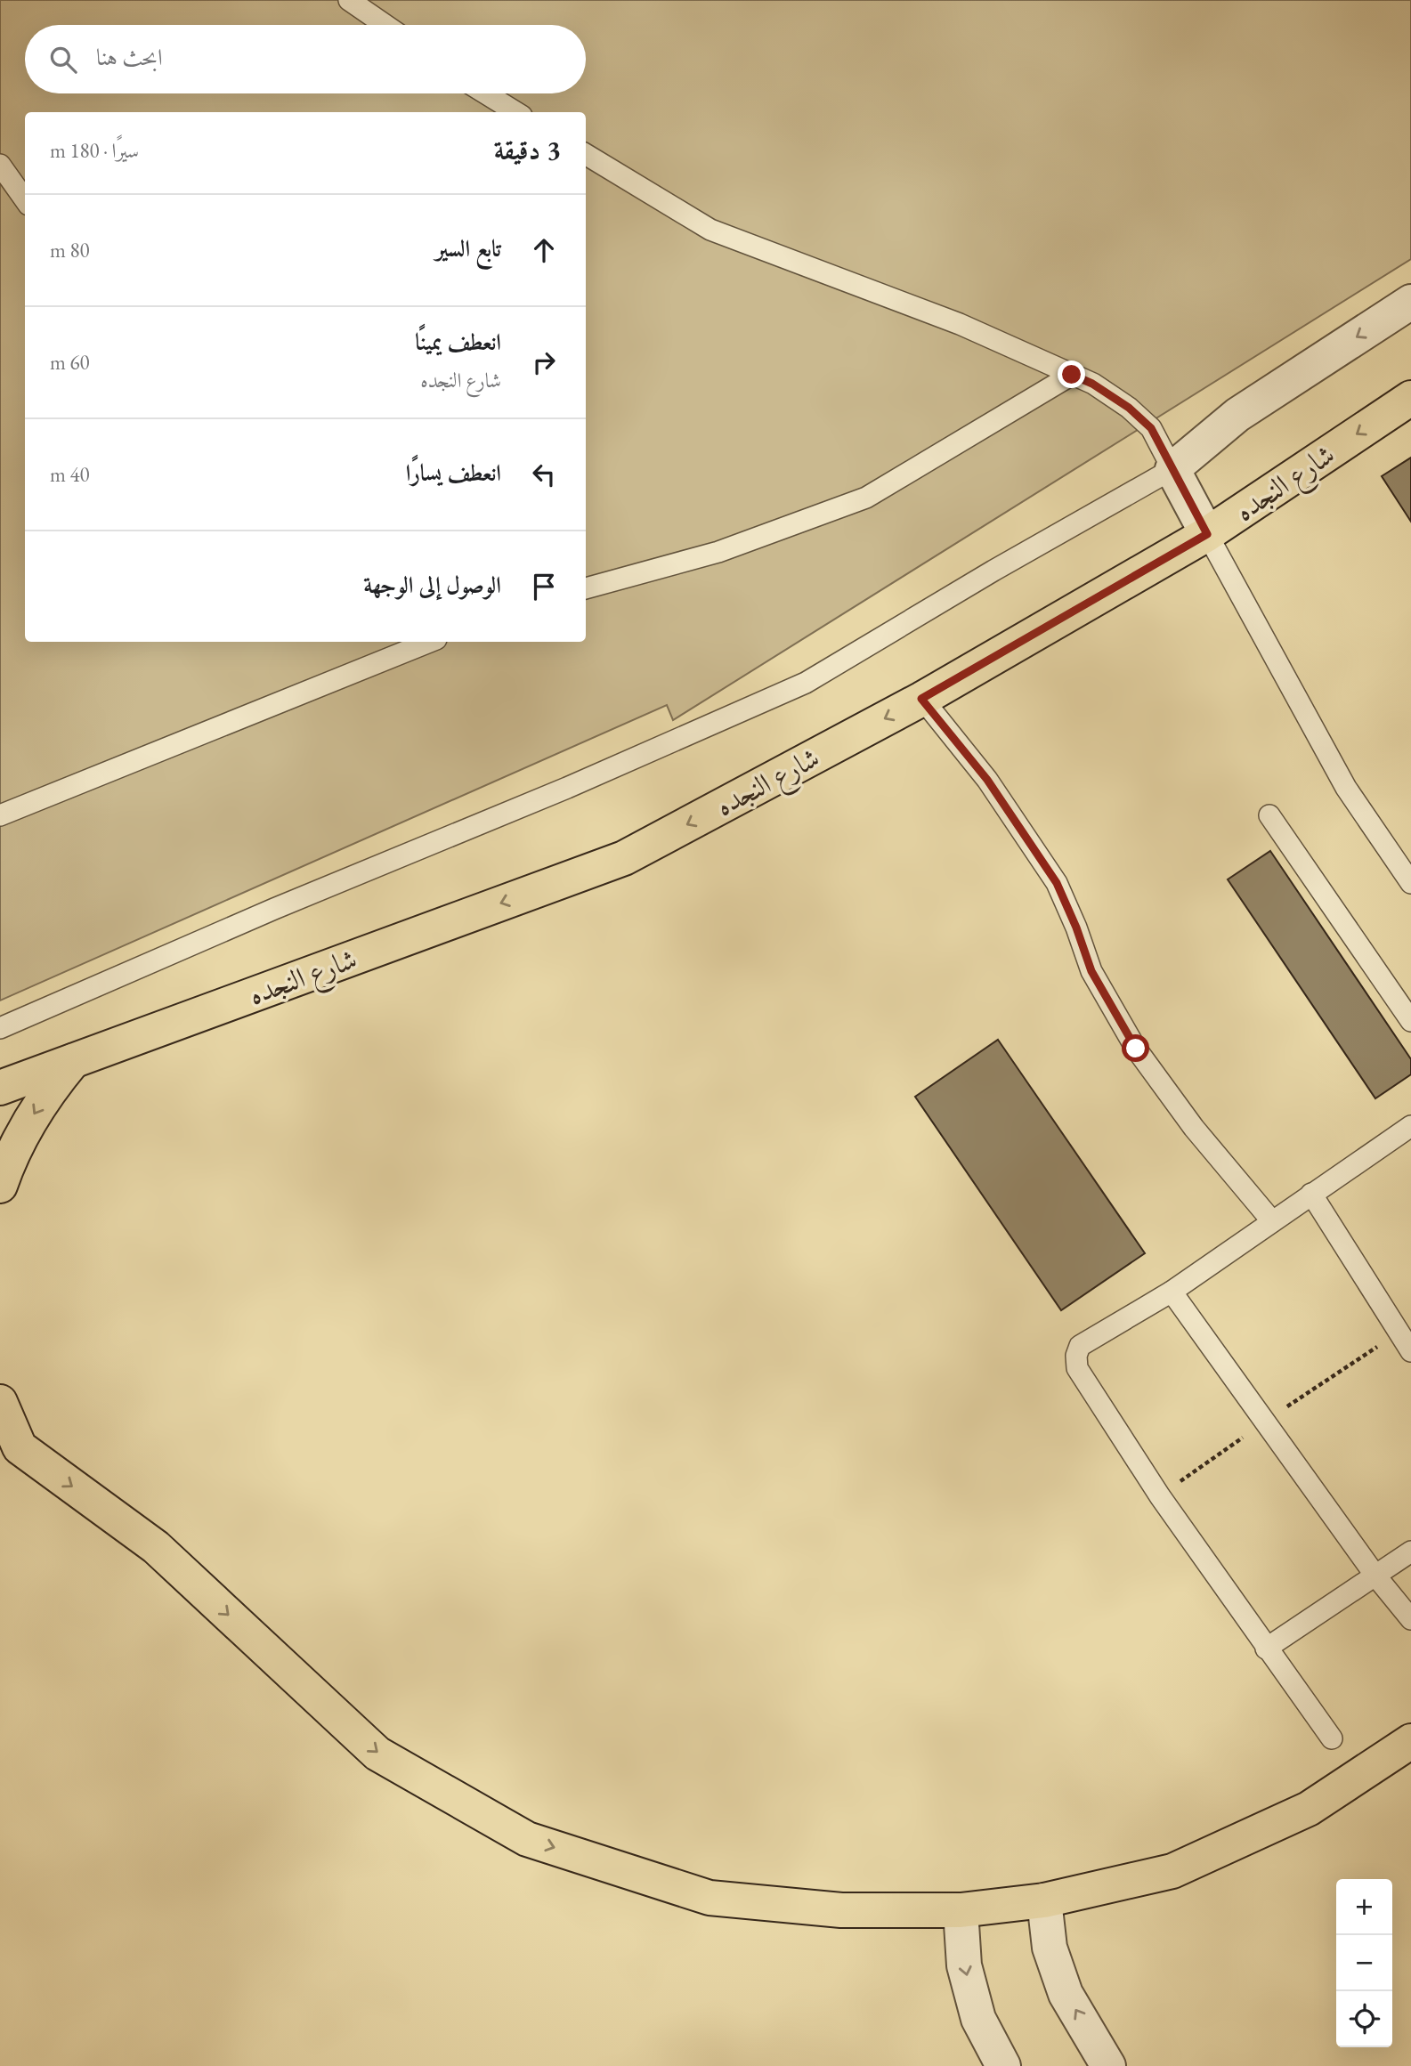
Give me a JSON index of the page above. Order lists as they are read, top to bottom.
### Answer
{
  "streets": {
    "main road": ["شارع النجده"]
  },
  "one_way": ["شارع النجده"],
  "page": {
    "search": "ابحث هنا",
    "heading": ["3 دقيقة", "سيرًا · 180 m"],
    "list": [
      ["تابع السير", "80 m"],
      ["انعطف يمينًا", "شارع النجده", "60 m"],
      ["انعطف يسارًا", "40 m"],
      "الوصول إلى الوجهة"
    ],
    "map_buttons": ["+", "−"]
  }
}
